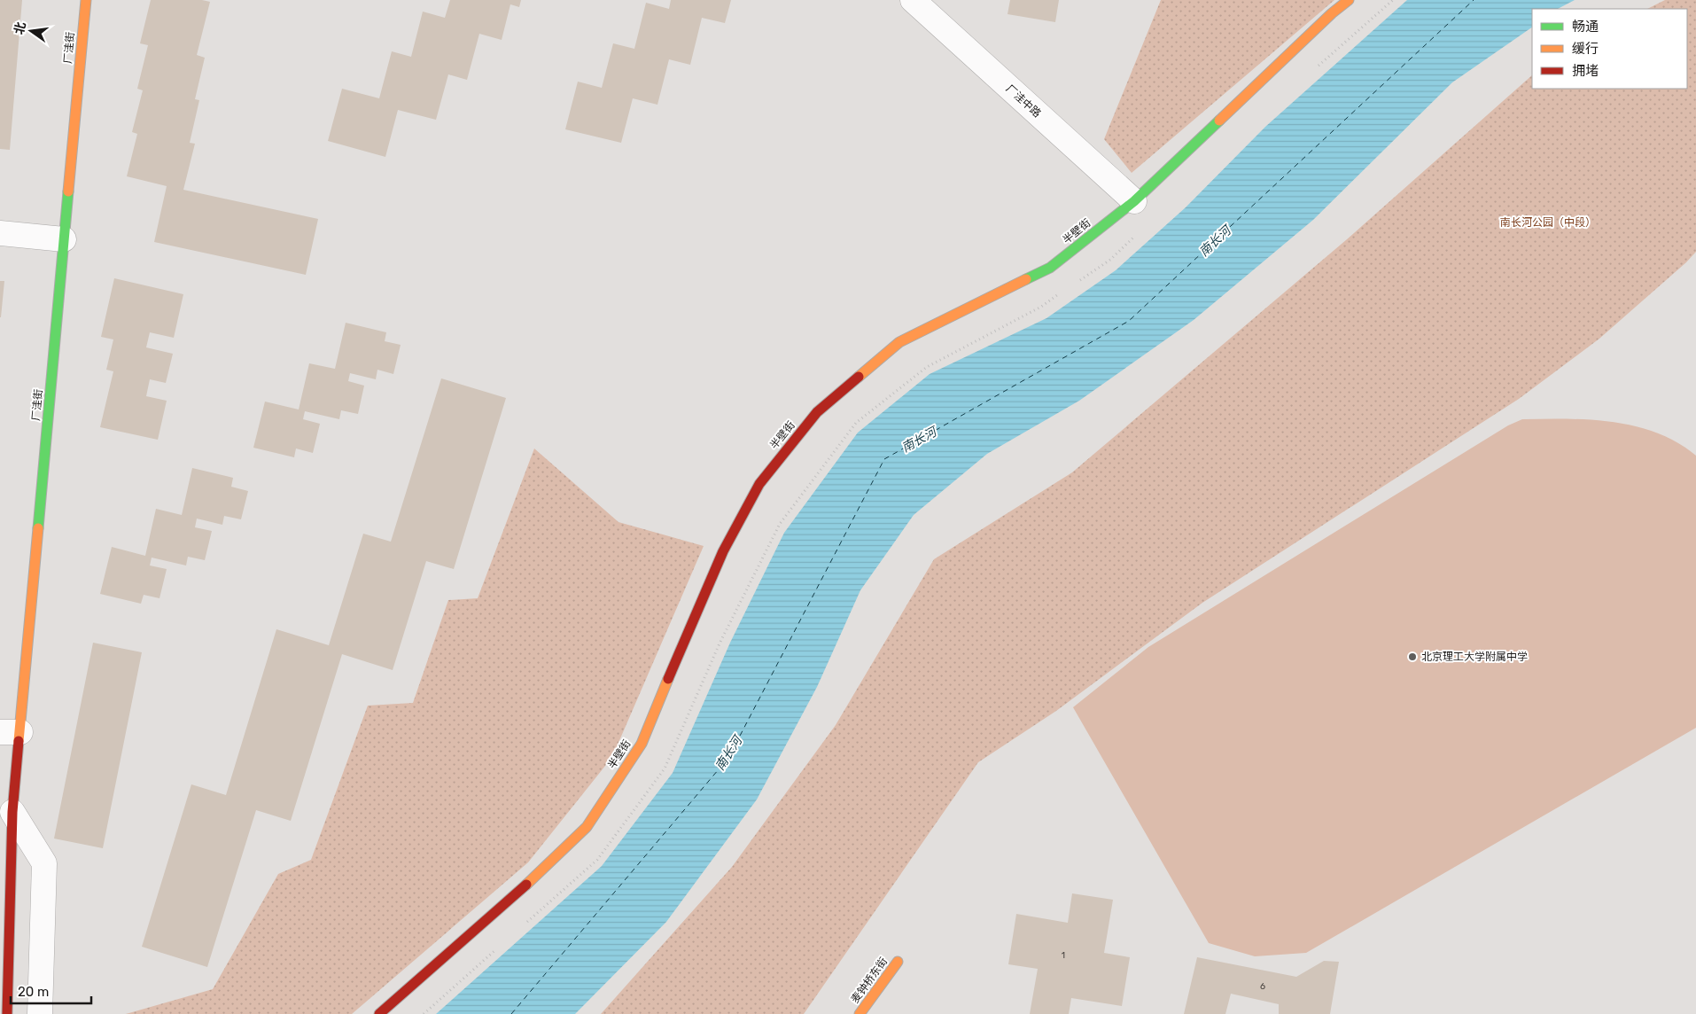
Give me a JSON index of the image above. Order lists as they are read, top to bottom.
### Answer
{
  "streets": {
    "street": [
      "厂洼街",
      "厂洼中路",
      "半壁街",
      "麦钟桥东街"
    ]
  },
  "crossings": [
    ["厂洼中路", "半壁街"]
  ],
  "water": ["南长河"],
  "parks": ["南长河公园（中段）"],
  "places": ["北京理工大学附属中学"],
  "house_numbers": ["1", "6"],
  "legend": ["畅通", "缓行", "拥堵"],
  "scale_bar": "20 m",
  "north": "left"
}
